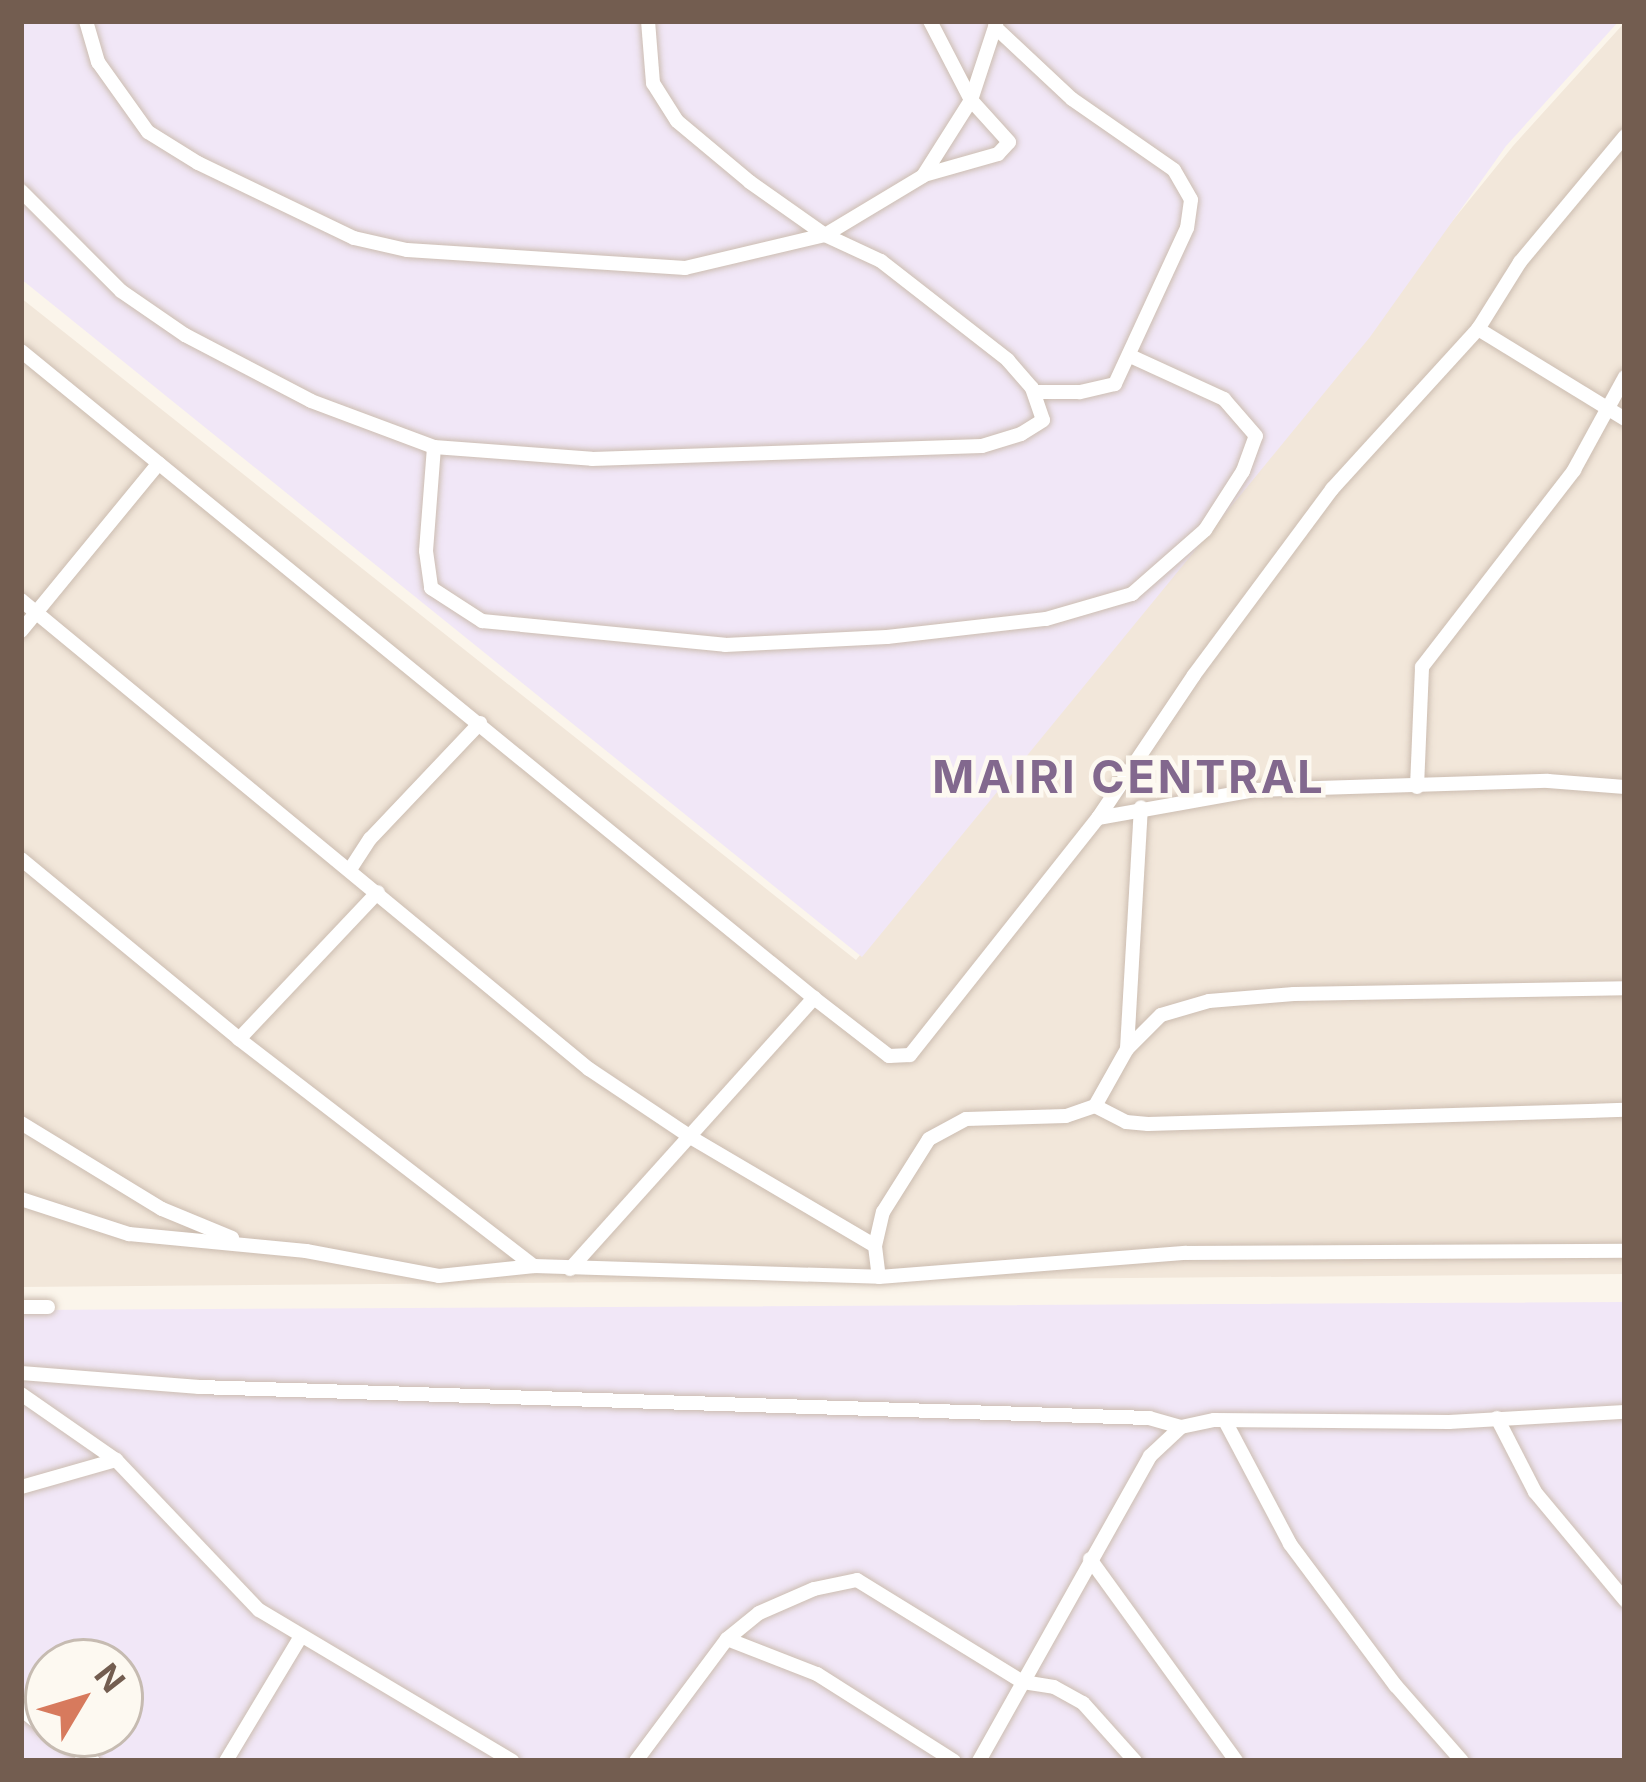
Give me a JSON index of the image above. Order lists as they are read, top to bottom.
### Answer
{
  "districts": ["MAIRI CENTRAL"],
  "north": "top right"
}
